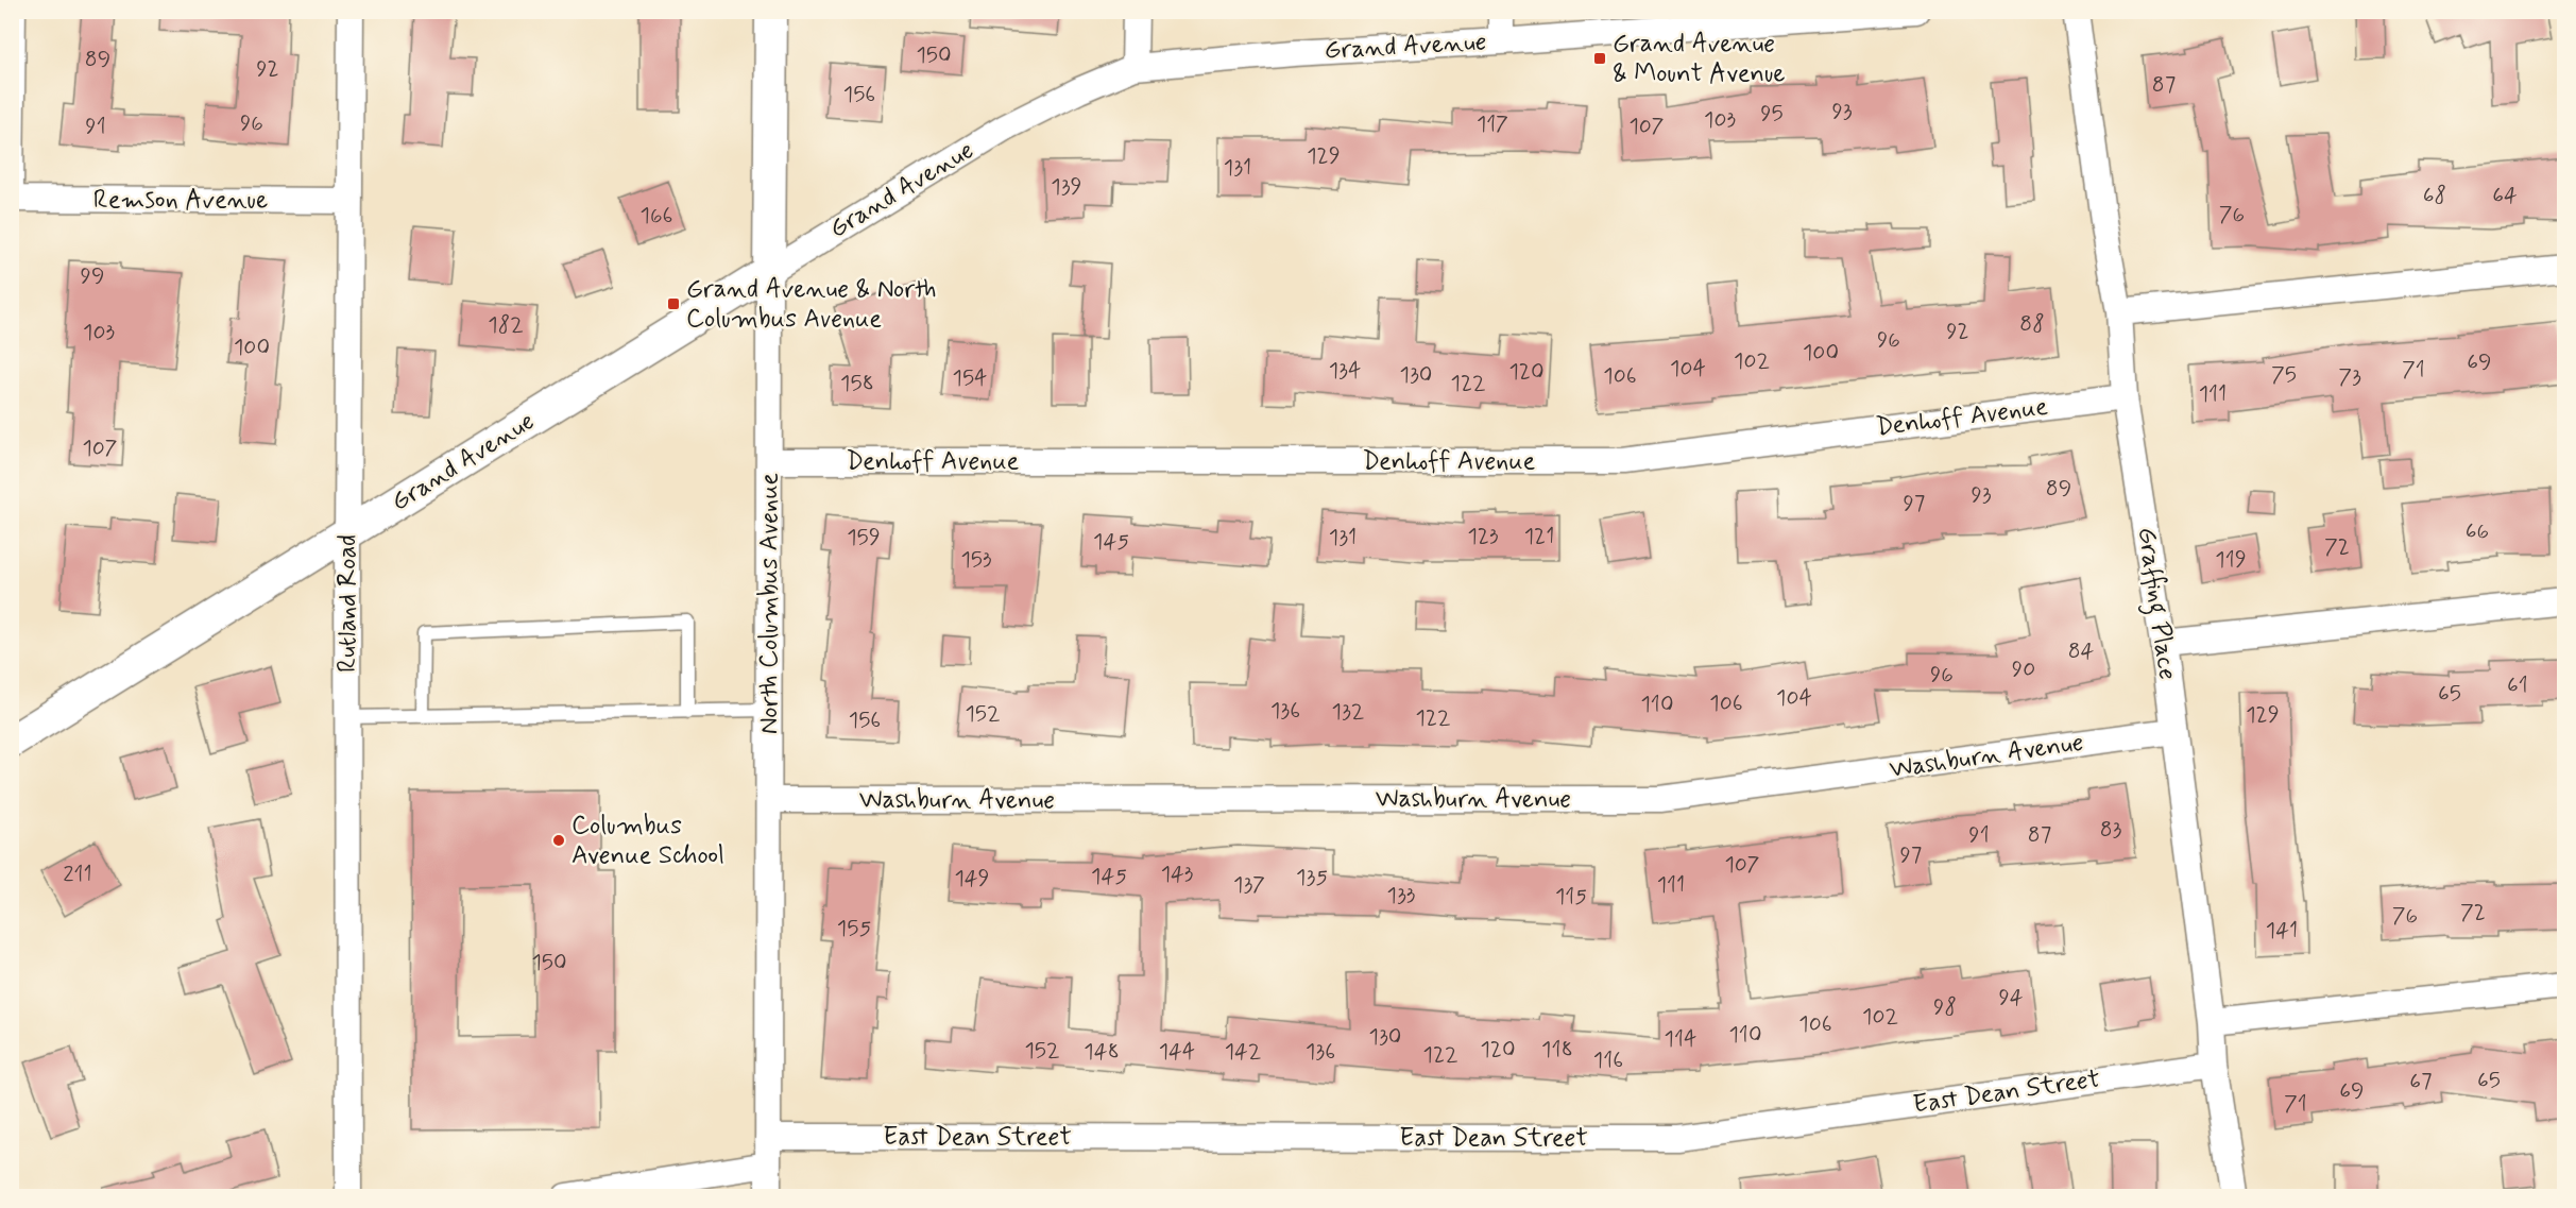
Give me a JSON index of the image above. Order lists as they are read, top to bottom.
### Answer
{
  "streets": {
    "street": [
      "Grand Avenue",
      "Remson Avenue",
      "Denhoff Avenue",
      "Rutland Road",
      "North Columbus Avenue",
      "Graffing Place",
      "Washburn Avenue",
      "East Dean Street"
    ]
  },
  "crossings": [
    ["Grand Avenue", "Rutland Road"],
    ["Grand Avenue", "North Columbus Avenue"],
    ["Remson Avenue", "Rutland Road"],
    ["Denhoff Avenue", "North Columbus Avenue"],
    ["Denhoff Avenue", "Graffing Place"],
    ["North Columbus Avenue", "Washburn Avenue"],
    ["North Columbus Avenue", "East Dean Street"],
    ["Graffing Place", "Washburn Avenue"],
    ["Graffing Place", "East Dean Street"]
  ],
  "places": {
    "transit": ["Grand Avenue & Mount Avenue", "Grand Avenue & North Columbus Avenue"],
    "other": ["Columbus Avenue School"]
  },
  "house_numbers": [
    "150",
    "89",
    "92",
    "87",
    "156",
    "93",
    "95",
    "103",
    "96",
    "117",
    "91",
    "107",
    "129",
    "131",
    "139",
    "68",
    "64",
    "76",
    "166",
    "99",
    "88",
    "182",
    "92",
    "103",
    "96",
    "100",
    "100",
    "102",
    "69",
    "104",
    "71",
    "134",
    "120",
    "130",
    "75",
    "106",
    "73",
    "154",
    "158",
    "122",
    "111",
    "107",
    "89",
    "93",
    "97",
    "66",
    "123",
    "121",
    "159",
    "131",
    "145",
    "72",
    "153",
    "119",
    "84",
    "90",
    "96",
    "61",
    "65",
    "104",
    "106",
    "110",
    "136",
    "132",
    "152",
    "129",
    "122",
    "156",
    "83",
    "91",
    "87",
    "97",
    "107",
    "211",
    "143",
    "145",
    "135",
    "149",
    "137",
    "111",
    "133",
    "115",
    "72",
    "76",
    "155",
    "141",
    "150",
    "94",
    "98",
    "102",
    "106",
    "110",
    "130",
    "114",
    "120",
    "118",
    "152",
    "148",
    "144",
    "142",
    "136",
    "122",
    "116",
    "65",
    "67",
    "69",
    "71"
  ]
}
